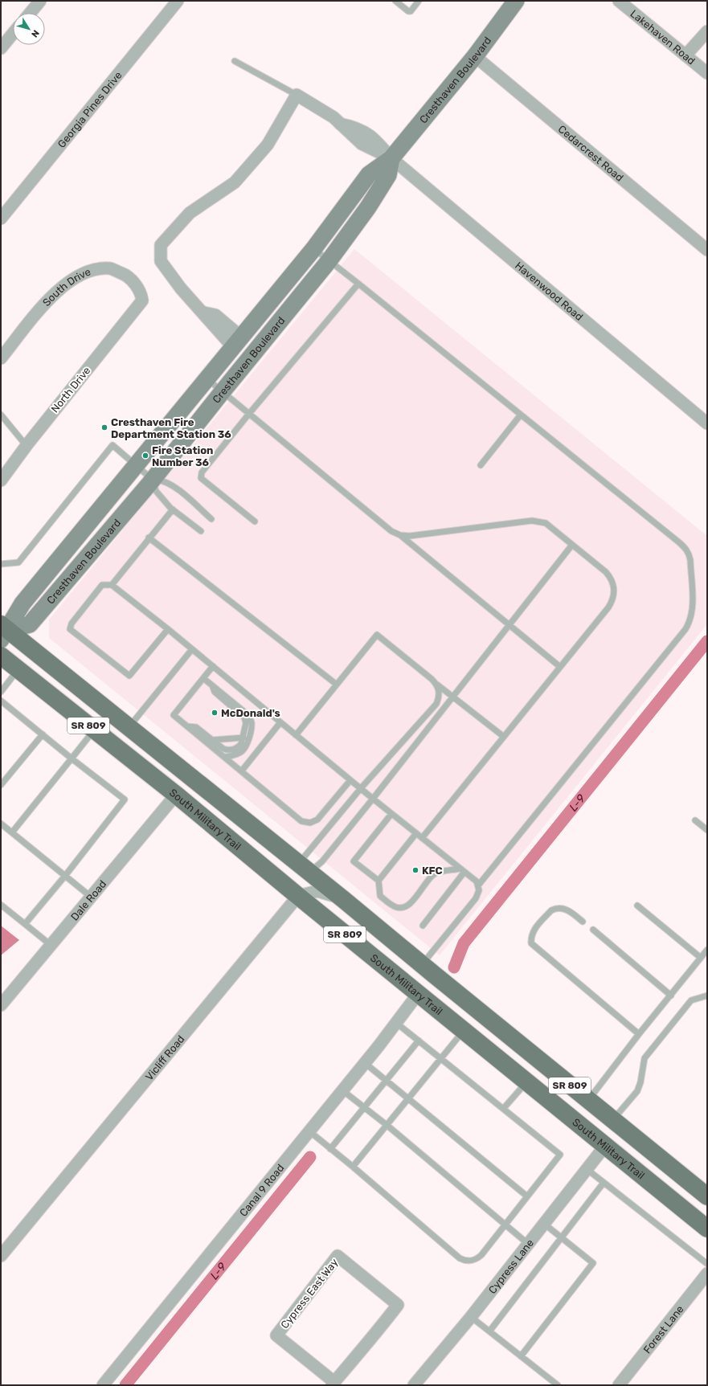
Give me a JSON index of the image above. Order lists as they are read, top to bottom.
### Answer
{
  "streets": {
    "main road": ["SR 809", "South Military Trail"],
    "street": [
      "Lakehaven Road",
      "Cresthaven Boulevard",
      "Georgia Pines Drive",
      "Cedarcrest Road",
      "South Drive",
      "Havenwood Road",
      "North Drive",
      "Dale Road",
      "Vicliff Road",
      "Canal 9 Road",
      "Cypress Lane",
      "Cypress East Way",
      "Forest Lane"
    ]
  },
  "crossings": [
    ["Cresthaven Boulevard", "Cedarcrest Road"],
    ["Cresthaven Boulevard", "Havenwood Road"],
    ["Cresthaven Boulevard", "SR 809"],
    ["South Drive", "North Drive"],
    ["South Military Trail", "Dale Road"],
    ["South Military Trail", "Vicliff Road"],
    ["South Military Trail", "Canal 9 Road"],
    ["South Military Trail", "Cypress Lane"]
  ],
  "water": ["L-9"],
  "places": [
    "Cresthaven Fire Department Station 36",
    "Fire Station Number 36",
    "McDonald's",
    "KFC"
  ],
  "north": "bottom right"
}
